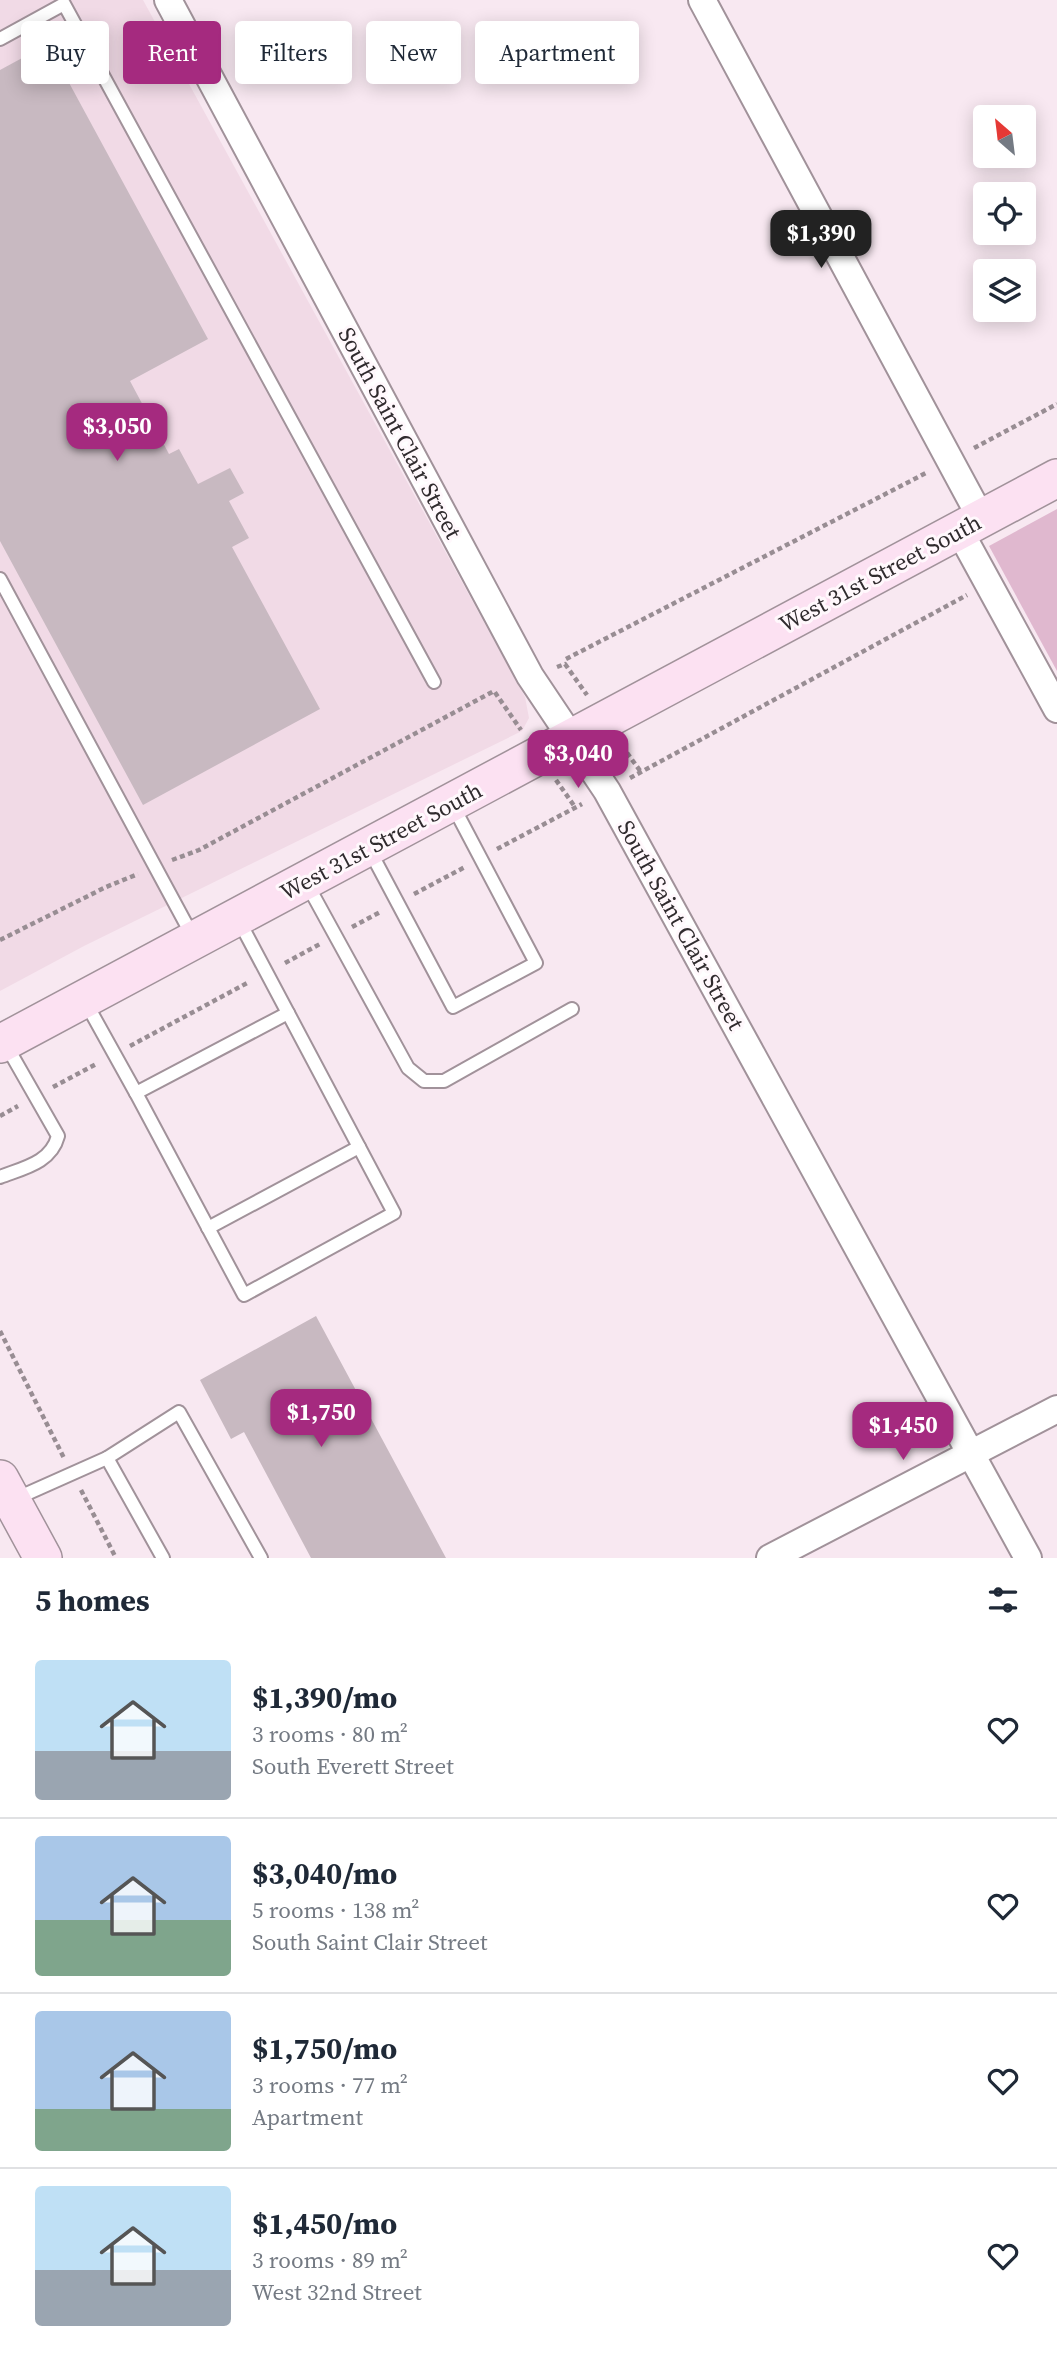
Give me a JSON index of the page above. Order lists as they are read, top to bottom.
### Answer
{
  "streets": {
    "street": ["South Saint Clair Street", "West 31st Street South"]
  },
  "crossings": [
    ["South Saint Clair Street", "West 31st Street South"]
  ],
  "north": "top left",
  "page": {
    "chip": [
      "Buy",
      "Rent",
      "Filters",
      "New",
      "Apartment"
    ],
    "price": [
      "$1,390",
      "$3,050",
      "$3,040",
      "$1,750",
      "$1,450"
    ],
    "heading": "5 homes",
    "list": [
      {
        "name": "$1,390/mo",
        "note": "3 rooms · 80 m² · South Everett Street"
      },
      {
        "name": "$3,040/mo",
        "note": "5 rooms · 138 m² · South Saint Clair Street"
      },
      {
        "name": "$1,750/mo",
        "note": "3 rooms · 77 m² · Apartment"
      },
      {
        "name": "$1,450/mo",
        "note": "3 rooms · 89 m² · West 32nd Street"
      }
    ]
  }
}
